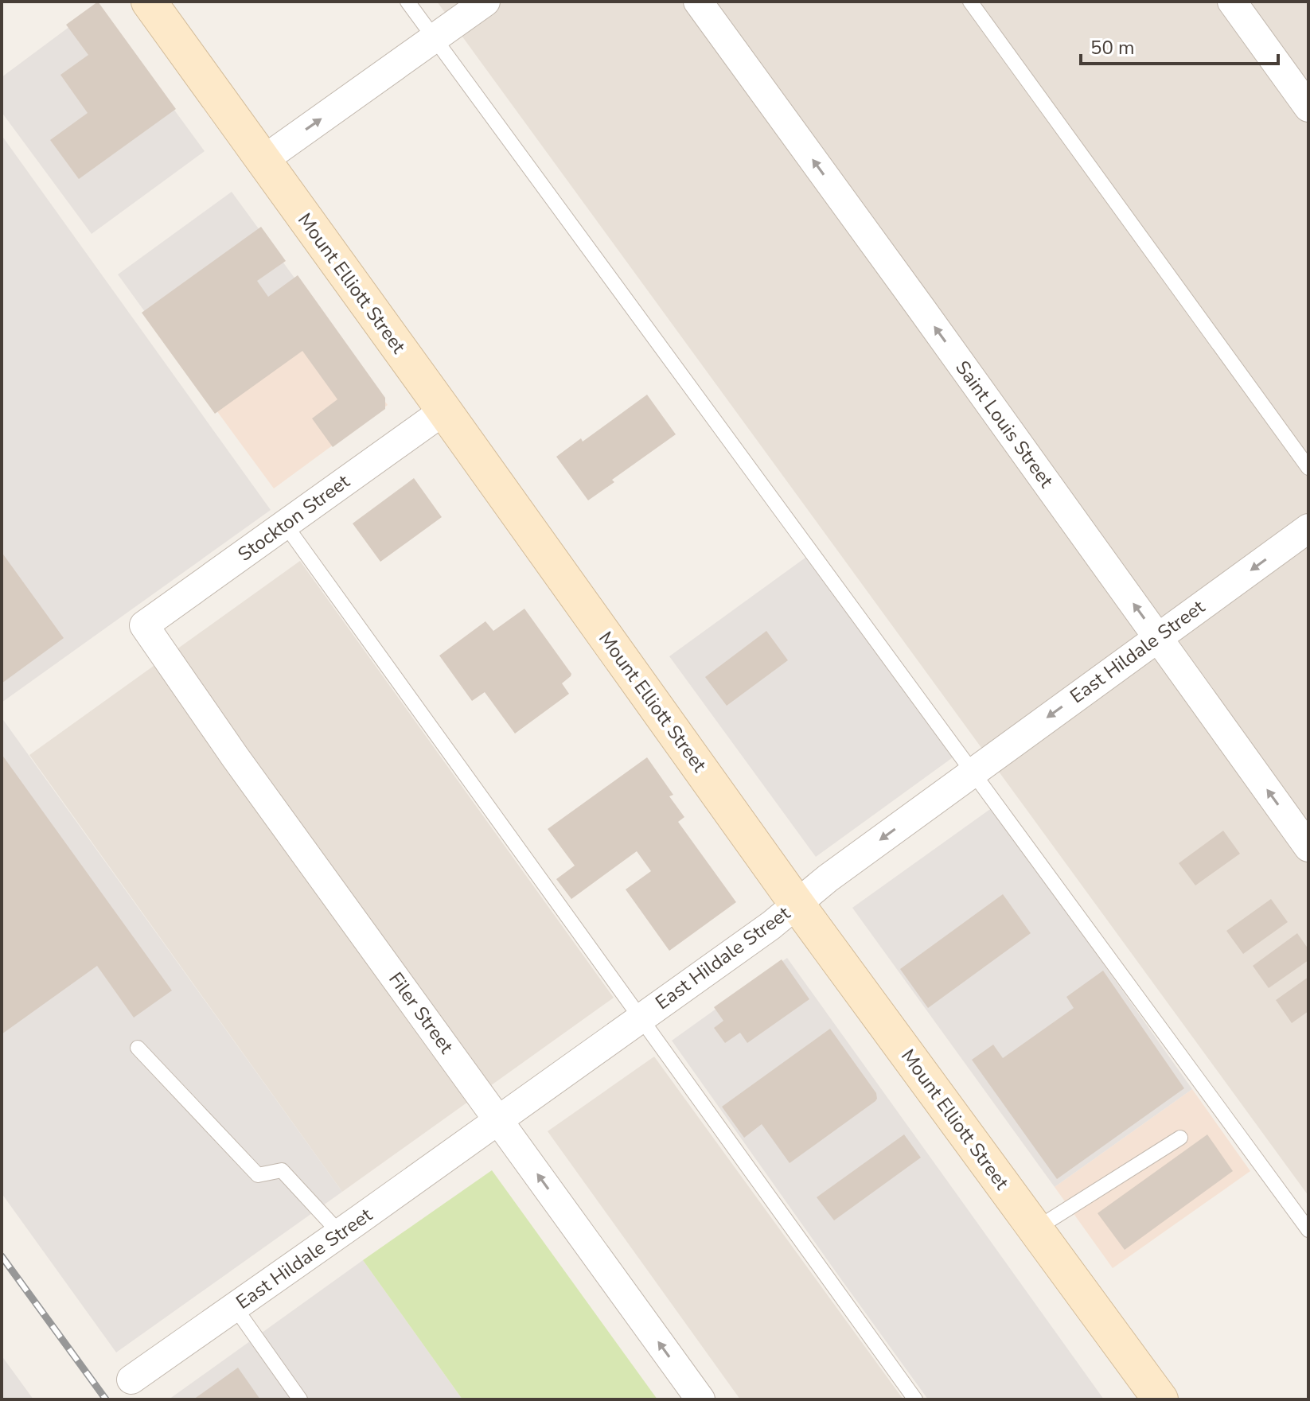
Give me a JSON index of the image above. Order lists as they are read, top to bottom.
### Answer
{
  "streets": {
    "street": [
      "Mount Elliott Street",
      "Saint Louis Street",
      "Stockton Street",
      "East Hildale Street",
      "Filer Street"
    ]
  },
  "crossings": [
    ["Mount Elliott Street", "Stockton Street"],
    ["Mount Elliott Street", "East Hildale Street"],
    ["Saint Louis Street", "East Hildale Street"],
    ["Stockton Street", "Filer Street"],
    ["East Hildale Street", "Filer Street"]
  ],
  "one_way": ["Saint Louis Street", "East Hildale Street", "Filer Street"],
  "scale_bar": "50 m"
}
